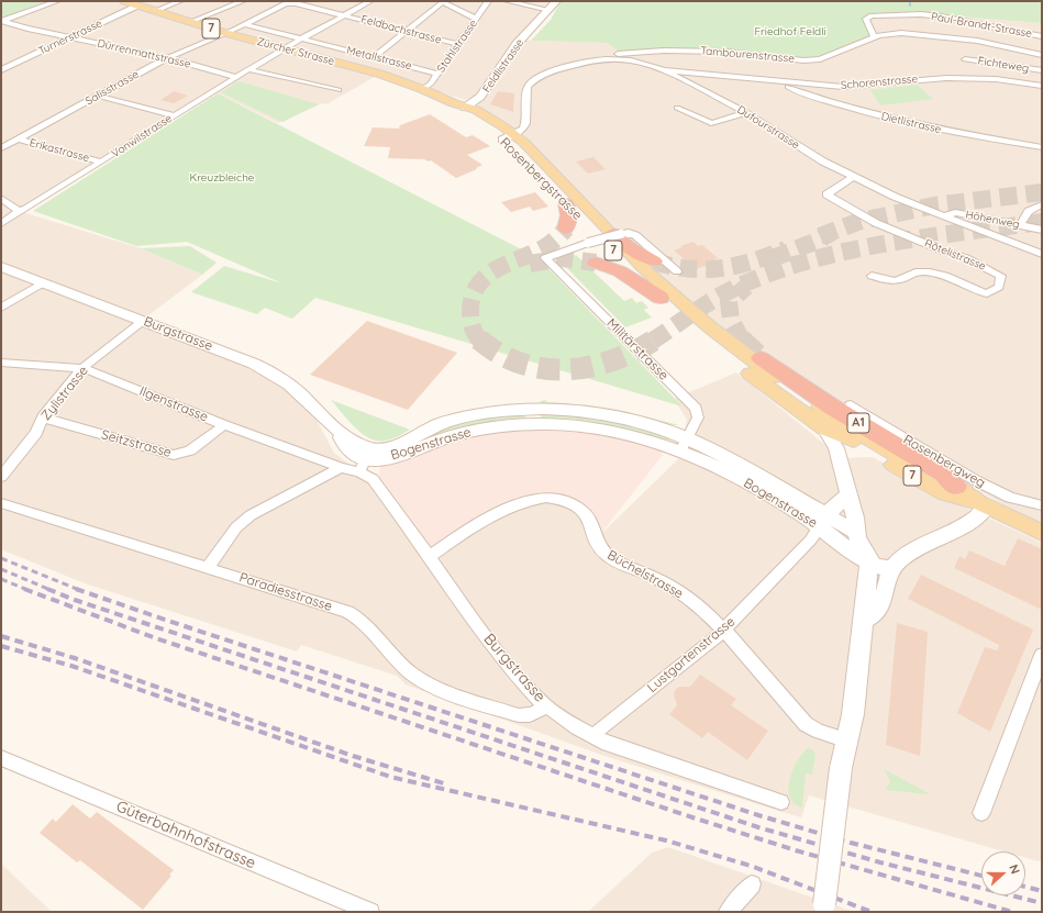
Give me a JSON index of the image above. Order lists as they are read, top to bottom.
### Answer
{
  "streets": {
    "highway": ["A1"],
    "main road": [
      "7",
      "Zürcher Strasse",
      "Rosenbergstrasse",
      "Burgstrasse",
      "Bogenstrasse"
    ],
    "street": [
      "Paul-Brandt-Strasse",
      "Feldbachstrasse",
      "Turnerstrasse",
      "Stahlstrasse",
      "Dürrenmattstrasse",
      "Tambourenstrasse",
      "Metallstrasse",
      "Fichteweg",
      "Feldlistrasse",
      "Schorenstrasse",
      "Salisstrasse",
      "Dietlistrasse",
      "Dufourstrasse",
      "Vonwilstrasse",
      "Erikastrasse",
      "Höhenweg",
      "Rötelistrasse",
      "Militärstrasse",
      "Zylistrasse",
      "Ilgenstrasse",
      "Seitzstrasse",
      "Rosenbergweg",
      "Büchelstrasse",
      "Paradiesstrasse",
      "Lustgartenstrasse",
      "Güterbahnhofstrasse"
    ]
  },
  "crossings": [
    ["Paul-Brandt-Strasse", "Tambourenstrasse"],
    ["Feldbachstrasse", "Stahlstrasse"],
    ["Feldbachstrasse", "Metallstrasse"],
    ["Feldbachstrasse", "Salisstrasse"],
    ["Feldbachstrasse", "Vonwilstrasse"],
    ["Turnerstrasse", "Zürcher Strasse"],
    ["Turnerstrasse", "Dürrenmattstrasse"],
    ["Stahlstrasse", "Zürcher Strasse"],
    ["Stahlstrasse", "Metallstrasse"],
    ["Zürcher Strasse", "Feldlistrasse"],
    ["Zürcher Strasse", "Salisstrasse"],
    ["Zürcher Strasse", "Vonwilstrasse"],
    ["Zürcher Strasse", "Rosenbergstrasse"],
    ["Dürrenmattstrasse", "Salisstrasse"],
    ["Dürrenmattstrasse", "Vonwilstrasse"],
    ["Tambourenstrasse", "Dufourstrasse"],
    ["Metallstrasse", "Salisstrasse"],
    ["Metallstrasse", "Vonwilstrasse"],
    ["Feldlistrasse", "Rosenbergstrasse"],
    ["Schorenstrasse", "Dietlistrasse"],
    ["Schorenstrasse", "Dufourstrasse"],
    ["Salisstrasse", "Erikastrasse"],
    ["Dufourstrasse", "Rosenbergstrasse"],
    ["Dufourstrasse", "Höhenweg"],
    ["Dufourstrasse", "Rötelistrasse"],
    ["Vonwilstrasse", "Erikastrasse"],
    ["Rosenbergstrasse", "Militärstrasse"],
    ["Rosenbergstrasse", "A1"],
    ["Burgstrasse", "Zylistrasse"],
    ["Burgstrasse", "Bogenstrasse"],
    ["Burgstrasse", "Büchelstrasse"],
    ["Burgstrasse", "Paradiesstrasse"],
    ["Burgstrasse", "Lustgartenstrasse"],
    ["Militärstrasse", "Bogenstrasse"],
    ["Zylistrasse", "Ilgenstrasse"],
    ["Zylistrasse", "Seitzstrasse"],
    ["Ilgenstrasse", "Seitzstrasse"],
    ["Ilgenstrasse", "Bogenstrasse"],
    ["Bogenstrasse", "Lustgartenstrasse"],
    ["Büchelstrasse", "Lustgartenstrasse"]
  ],
  "parks": ["Friedhof Feldli", "Kreuzbleiche"],
  "north": "right"
}
